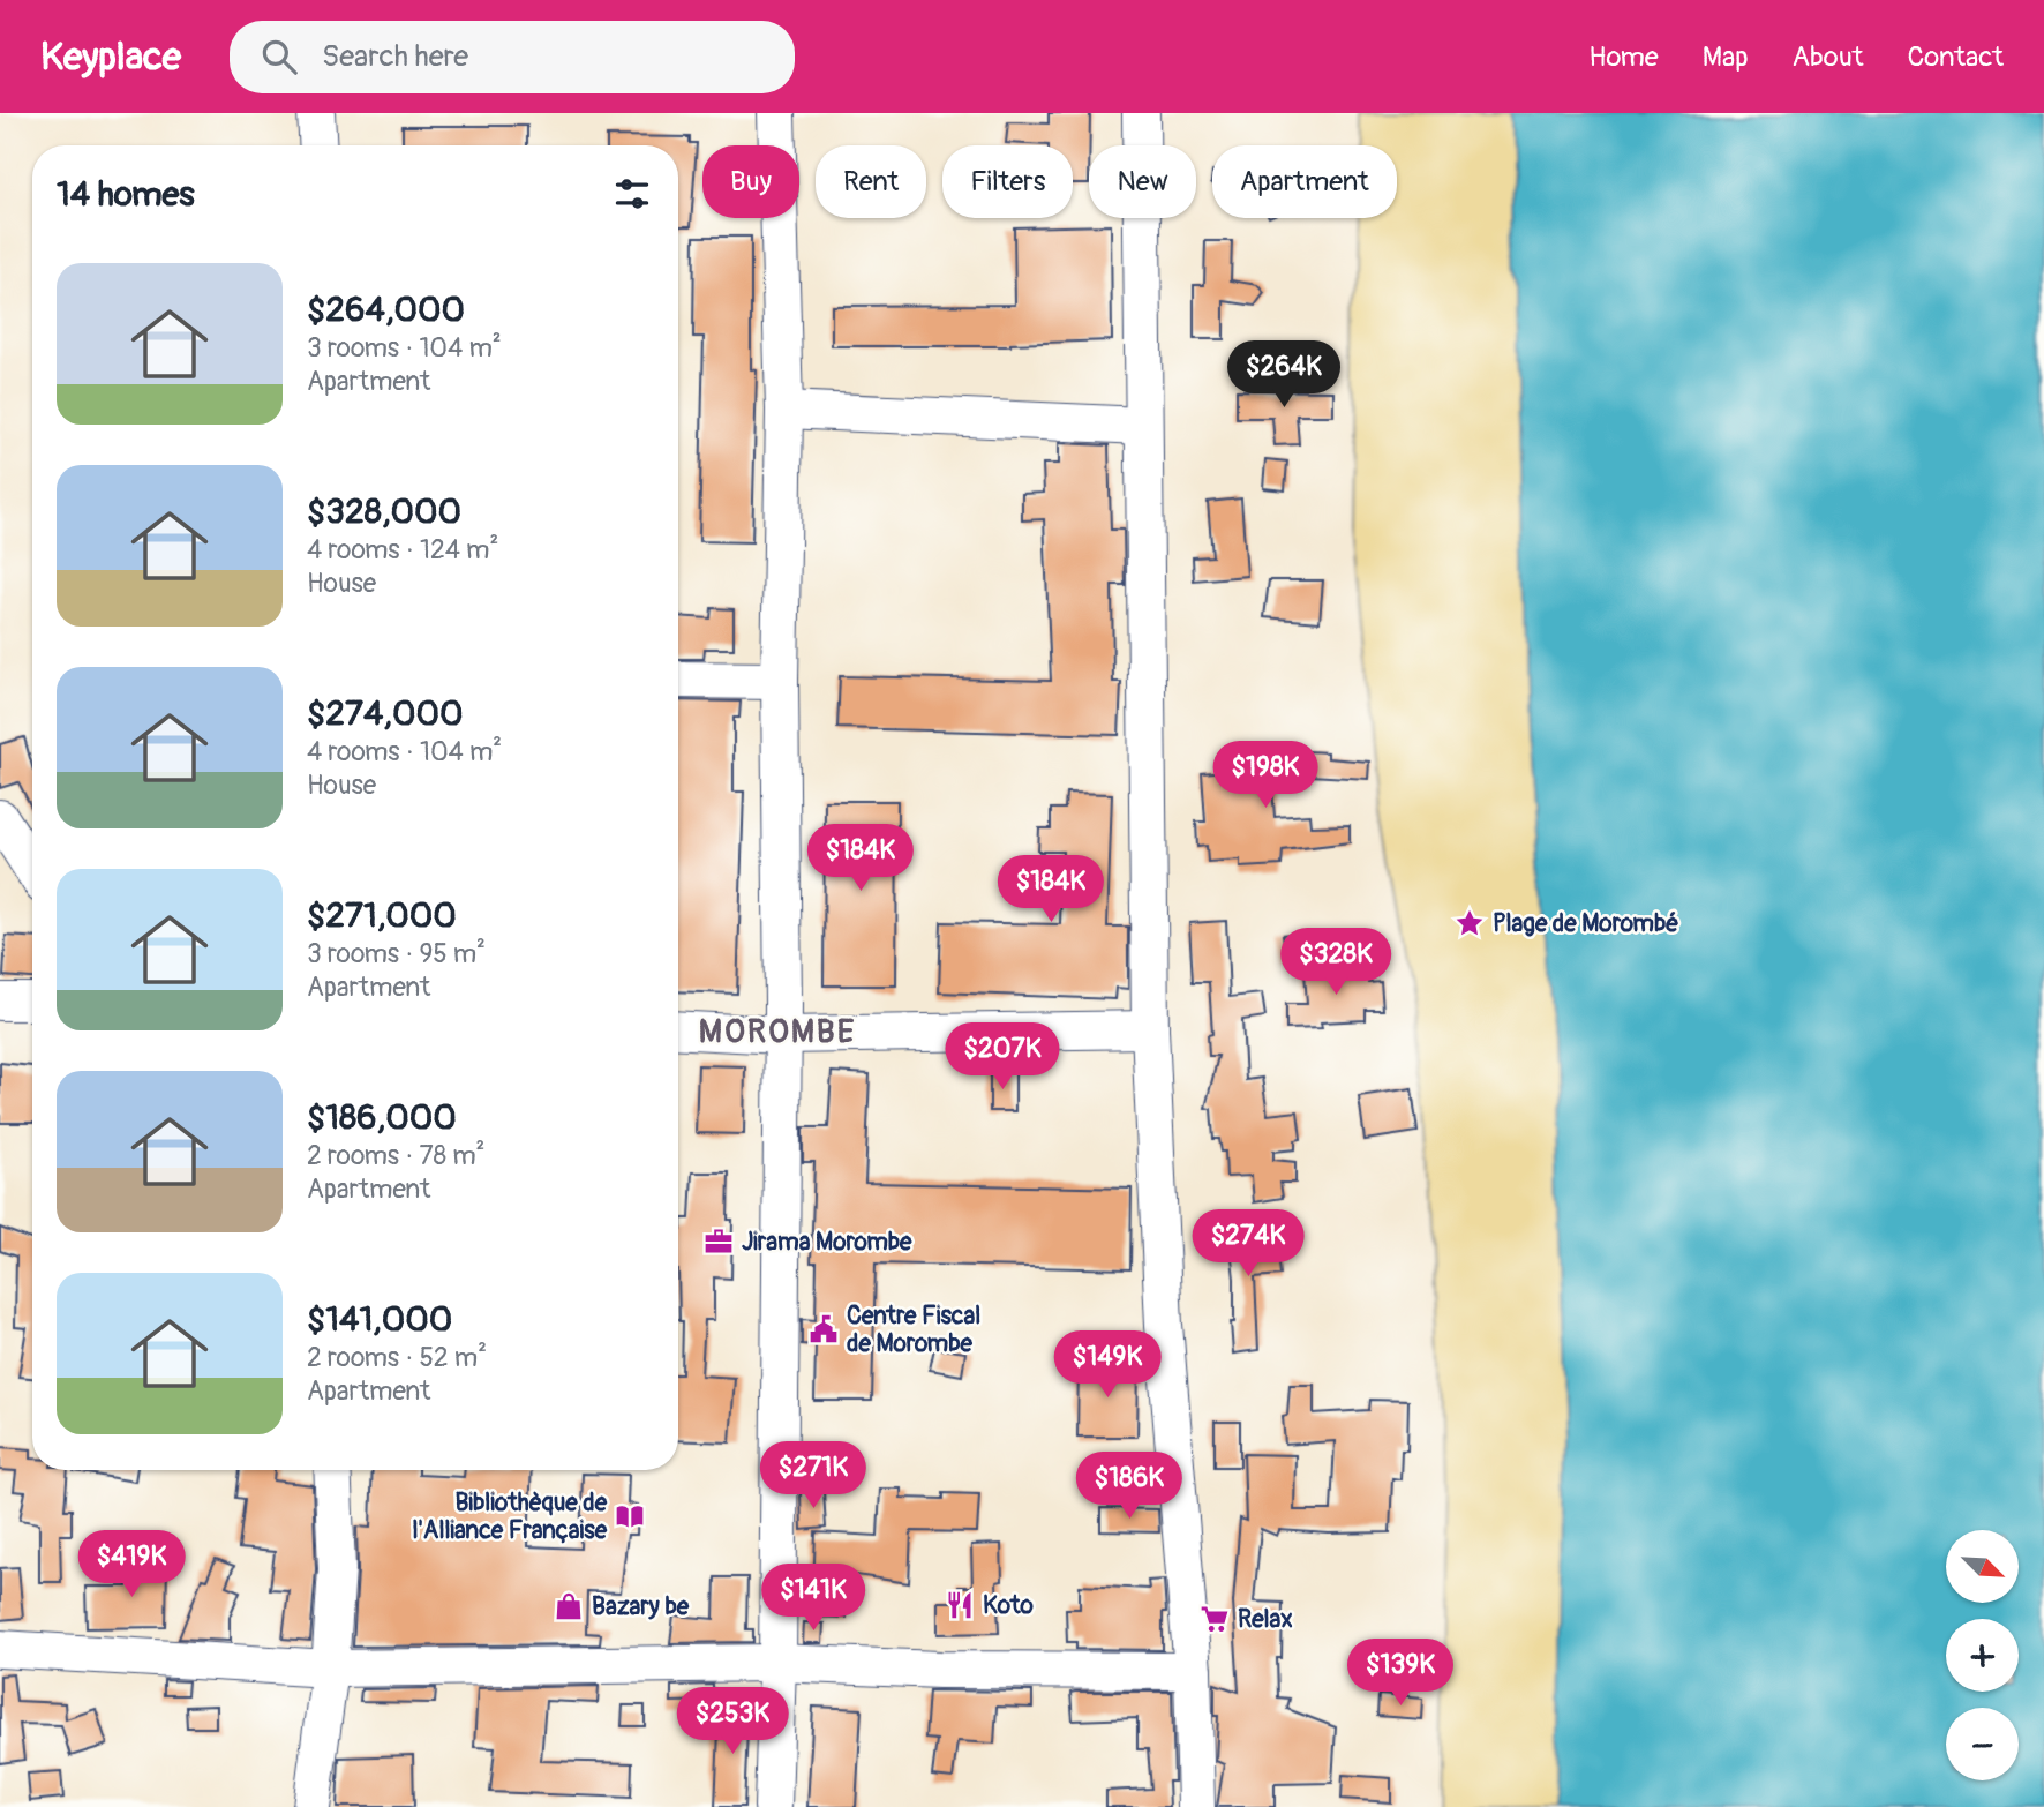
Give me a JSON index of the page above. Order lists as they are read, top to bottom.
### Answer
{
  "districts": ["MOROMBE"],
  "places": {
    "place": ["Plage de Morombé"],
    "office": ["Jirama Morombe"],
    "public building": ["Centre Fiscal de Morombe"],
    "library": ["Bibliothèque de l'Alliance Française"],
    "restaurant": ["Koto"],
    "shop": ["Bazary be"],
    "supermarket": ["Relax"]
  },
  "north": "bottom right",
  "page": {
    "header": "Keyplace",
    "search": "Search here",
    "nav": [
      "Home",
      "Map",
      "About",
      "Contact"
    ],
    "chip": [
      "Buy",
      "Rent",
      "Filters",
      "New",
      "Apartment"
    ],
    "heading": "14 homes",
    "list": [
      {
        "name": "$264,000",
        "note": "3 rooms · 104 m² · Apartment"
      },
      {
        "name": "$328,000",
        "note": "4 rooms · 124 m² · House"
      },
      {
        "name": "$274,000",
        "note": "4 rooms · 104 m² · House"
      },
      {
        "name": "$271,000",
        "note": "3 rooms · 95 m² · Apartment"
      },
      {
        "name": "$186,000",
        "note": "2 rooms · 78 m² · Apartment"
      },
      {
        "name": "$141,000",
        "note": "2 rooms · 52 m² · Apartment"
      }
    ],
    "price": [
      "$264K",
      "$198K",
      "$184K",
      "$184K",
      "$328K",
      "$207K",
      "$274K",
      "$149K",
      "$271K",
      "$186K",
      "$419K",
      "$141K",
      "$139K",
      "$253K"
    ],
    "map_buttons": ["+", "−"]
  }
}
